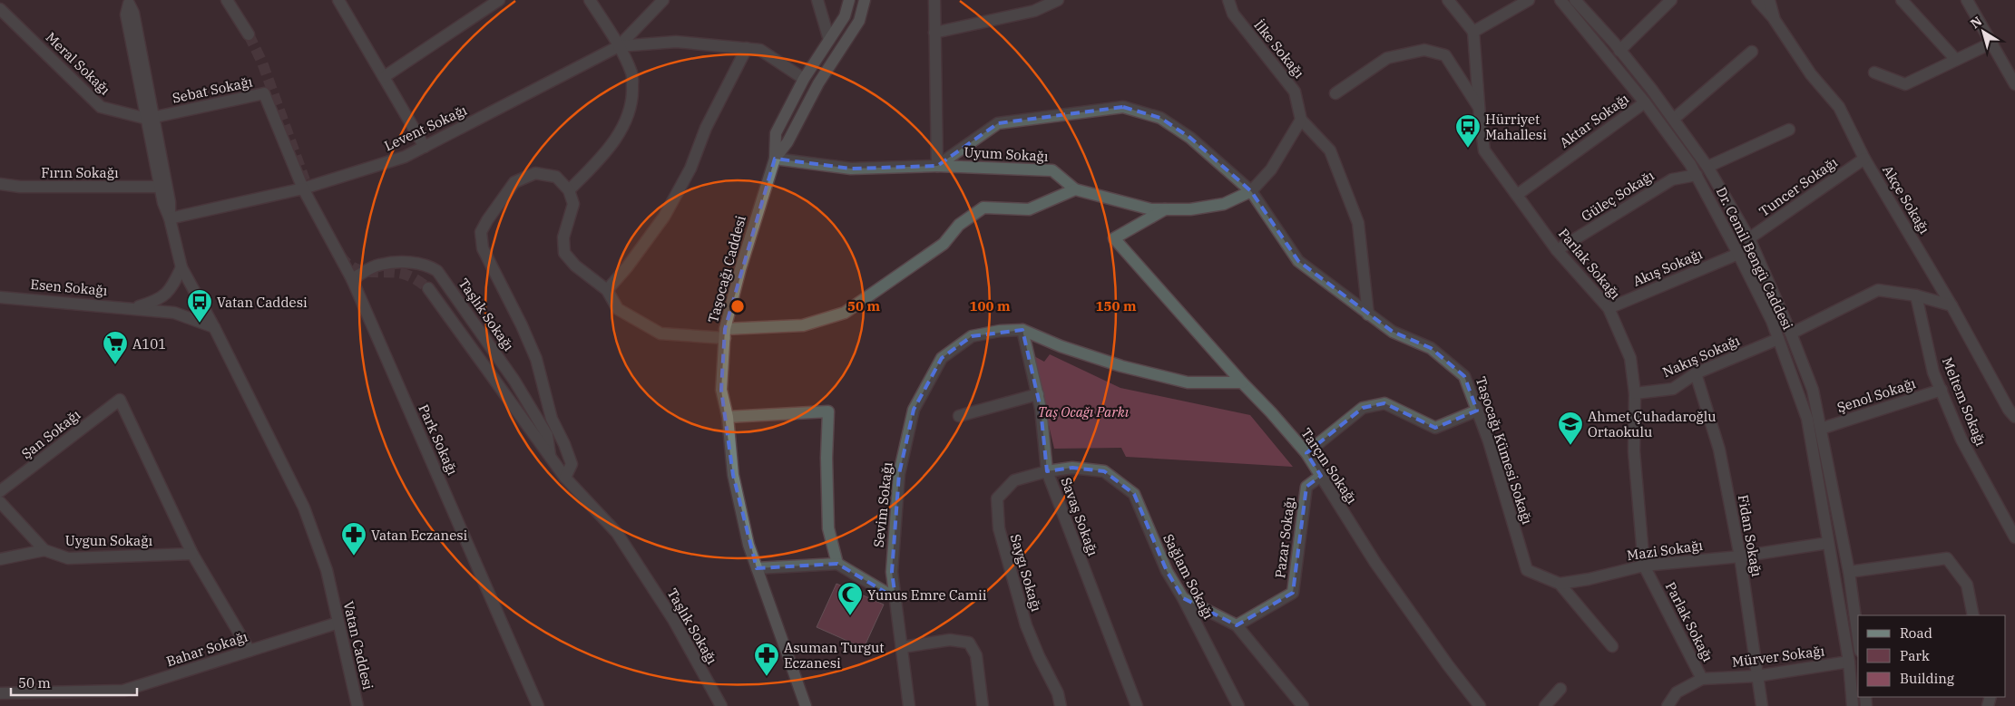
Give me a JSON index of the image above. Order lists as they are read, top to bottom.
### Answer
{
  "streets": {
    "main road": ["Taşocağı Caddesi"],
    "street": [
      "İlke Sokağı",
      "Meral Sokağı",
      "Sebat Sokağı",
      "Aktar Sokağı",
      "Levent Sokağı",
      "Uyum Sokağı",
      "Fırın Sokağı",
      "Tuncer Sokağı",
      "Güleç Sokağı",
      "Akçe Sokağı",
      "Dr. Cemil Bengü Caddesi",
      "Parlak Sokağı",
      "Akış Sokağı",
      "Esen Sokağı",
      "Taşlık Sokağı",
      "Nakış Sokağı",
      "Şenol Sokağı",
      "Meltem Sokağı",
      "Şan Sokağı",
      "Park Sokağı",
      "Taşocağı Kümesi Sokağı",
      "Tarçın Sokağı",
      "Sevim Sokağı",
      "Savaş Sokağı",
      "Fidan Sokağı",
      "Pazar Sokağı",
      "Uygun Sokağı",
      "Mazi Sokağı",
      "Saygı Sokağı",
      "Sağlam Sokağı",
      "Vatan Caddesi",
      "Bahar Sokağı",
      "Mürver Sokağı"
    ]
  },
  "crossings": [
    ["Meral Sokağı", "Sebat Sokağı"],
    ["Meral Sokağı", "Vatan Caddesi"],
    ["Sebat Sokağı", "Levent Sokağı"],
    ["Sebat Sokağı", "Park Sokağı"],
    ["Sebat Sokağı", "Vatan Caddesi"],
    ["Aktar Sokağı", "Dr. Cemil Bengü Caddesi"],
    ["Aktar Sokağı", "Parlak Sokağı"],
    ["Levent Sokağı", "Park Sokağı"],
    ["Levent Sokağı", "Vatan Caddesi"],
    ["Uyum Sokağı", "Taşocağı Kümesi Sokağı"],
    ["Uyum Sokağı", "Tarçın Sokağı"],
    ["Fırın Sokağı", "Vatan Caddesi"],
    ["Tuncer Sokağı", "Akçe Sokağı"],
    ["Tuncer Sokağı", "Dr. Cemil Bengü Caddesi"],
    ["Güleç Sokağı", "Dr. Cemil Bengü Caddesi"],
    ["Güleç Sokağı", "Parlak Sokağı"],
    ["Akçe Sokağı", "Nakış Sokağı"],
    ["Dr. Cemil Bengü Caddesi", "Akış Sokağı"],
    ["Dr. Cemil Bengü Caddesi", "Nakış Sokağı"],
    ["Dr. Cemil Bengü Caddesi", "Şenol Sokağı"],
    ["Dr. Cemil Bengü Caddesi", "Mazi Sokağı"],
    ["Dr. Cemil Bengü Caddesi", "Mürver Sokağı"],
    ["Parlak Sokağı", "Akış Sokağı"],
    ["Parlak Sokağı", "Nakış Sokağı"],
    ["Parlak Sokağı", "Mazi Sokağı"],
    ["Parlak Sokağı", "Mürver Sokağı"],
    ["Esen Sokağı", "Vatan Caddesi"],
    ["Taşlık Sokağı", "Park Sokağı"],
    ["Nakış Sokağı", "Meltem Sokağı"],
    ["Nakış Sokağı", "Fidan Sokağı"],
    ["Şenol Sokağı", "Meltem Sokağı"],
    ["Şan Sokağı", "Uygun Sokağı"],
    ["Taşocağı Kümesi Sokağı", "Mazi Sokağı"],
    ["Tarçın Sokağı", "Sevim Sokağı"],
    ["Tarçın Sokağı", "Pazar Sokağı"],
    ["Sevim Sokağı", "Savaş Sokağı"],
    ["Savaş Sokağı", "Saygı Sokağı"],
    ["Savaş Sokağı", "Sağlam Sokağı"],
    ["Fidan Sokağı", "Mazi Sokağı"],
    ["Fidan Sokağı", "Mürver Sokağı"],
    ["Saygı Sokağı", "Sağlam Sokağı"],
    ["Vatan Caddesi", "Bahar Sokağı"]
  ],
  "parks": ["Taş Ocağı Parkı"],
  "places": {
    "bus stop": ["Hürriyet Mahallesi", "Vatan Caddesi"],
    "supermarket": ["A101"],
    "school or university": ["Ahmet Çuhadaroğlu Ortaokulu"],
    "pharmacy": ["Vatan Eczanesi", "Asuman Turgut Eczanesi"],
    "mosque": ["Yunus Emre Camii"]
  },
  "legend": ["Road", "Park", "Building"],
  "scale_bar": "50 m",
  "north": "top left",
  "rings": ["50 m", "100 m", "150 m"]
}
